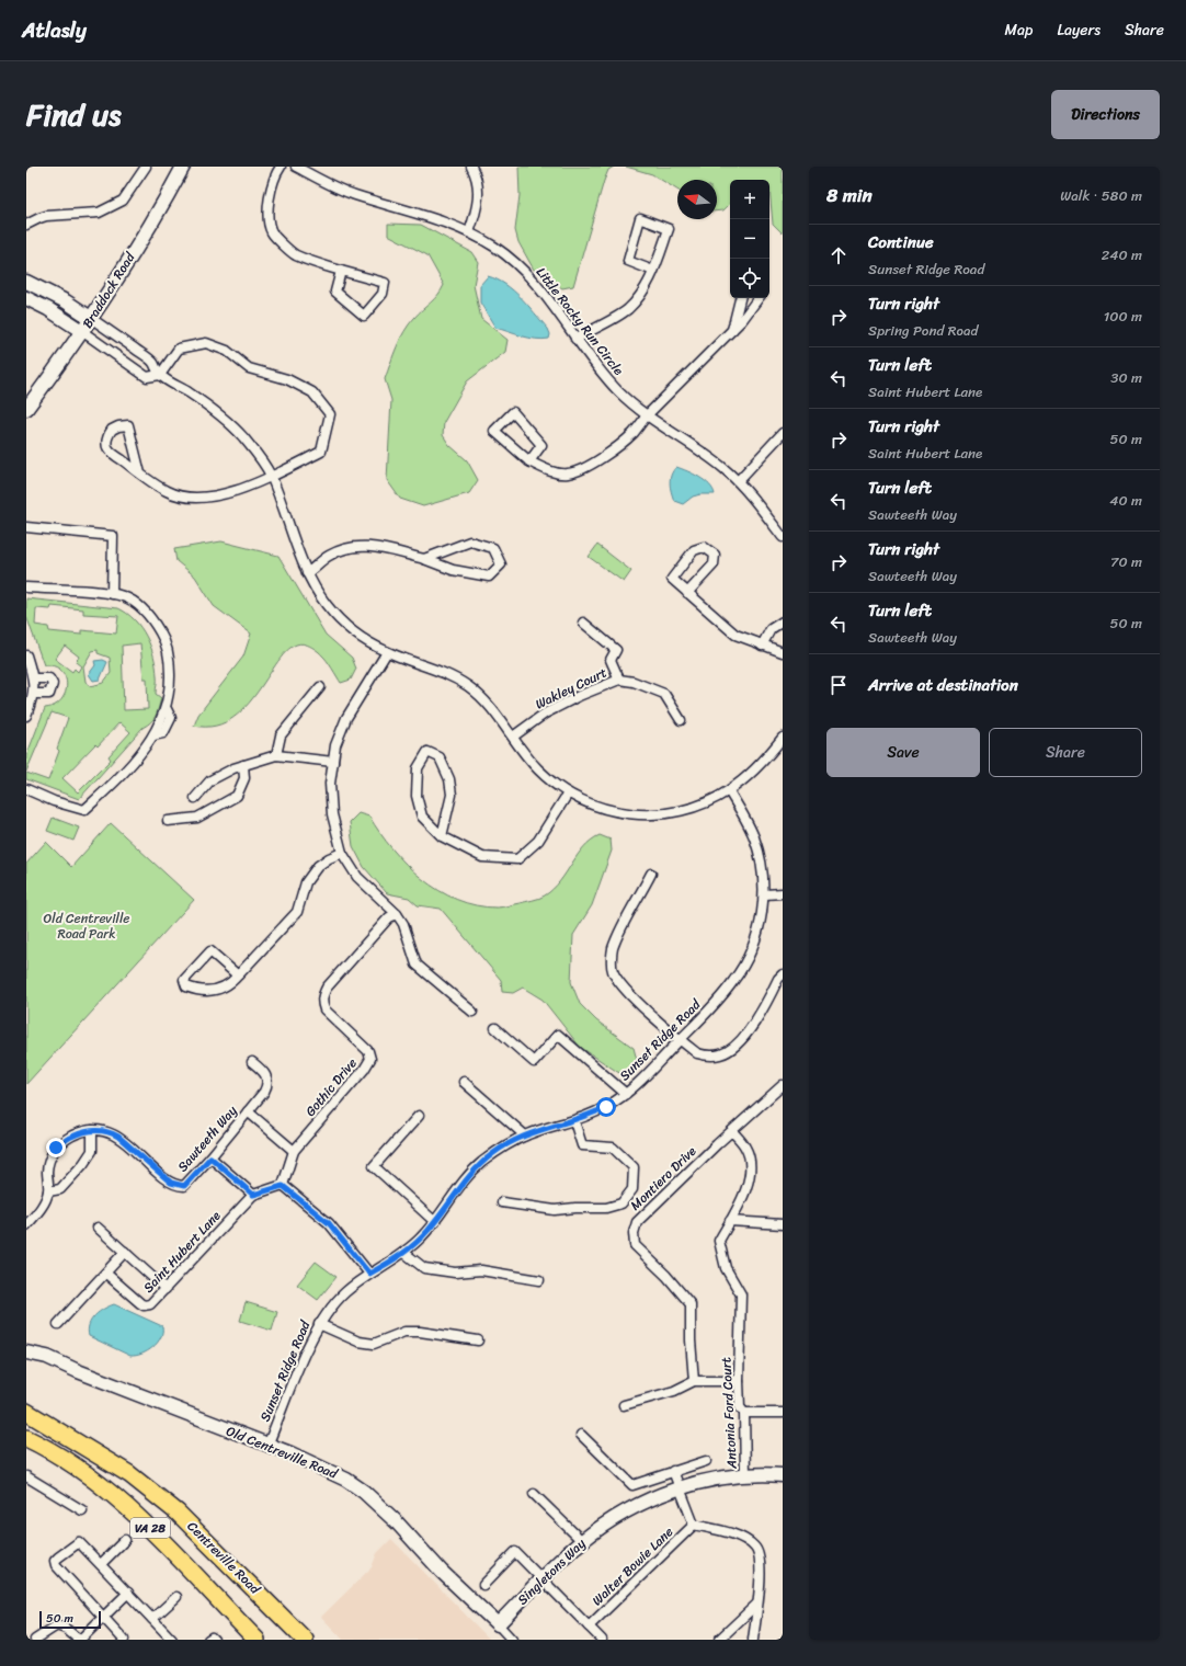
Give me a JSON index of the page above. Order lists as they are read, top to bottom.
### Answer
{
  "streets": {
    "highway": ["VA 28", "Centreville Road"],
    "street": [
      "Braddock Road",
      "Little Rocky Run Circle",
      "Wakley Court",
      "Sunset Ridge Road",
      "Gothic Drive",
      "Sawteeth Way",
      "Montiero Drive",
      "Saint Hubert Lane",
      "Antonia Ford Court",
      "Old Centreville Road",
      "Walter Bowie Lane",
      "Singletons Way"
    ]
  },
  "crossings": [
    ["Sunset Ridge Road", "Old Centreville Road"],
    ["Montiero Drive", "Antonia Ford Court"],
    ["Antonia Ford Court", "Singletons Way"],
    ["Old Centreville Road", "Singletons Way"]
  ],
  "parks": ["Old Centreville Road Park"],
  "scale_bar": "50 m",
  "north": "left",
  "page": {
    "header": "Atlasly",
    "nav": ["Map", "Layers", "Share"],
    "title": "Find us",
    "buttons": [
      "Directions",
      ["Save", "Share"]
    ],
    "heading": ["8 min", "Walk · 580 m"],
    "map_buttons": ["+", "−"],
    "list": [
      ["Continue", "Sunset Ridge Road", "240 m"],
      ["Turn right", "Spring Pond Road", "100 m"],
      ["Turn left", "Saint Hubert Lane", "30 m"],
      ["Turn right", "Saint Hubert Lane", "50 m"],
      ["Turn left", "Sawteeth Way", "40 m"],
      ["Turn right", "Sawteeth Way", "70 m"],
      ["Turn left", "Sawteeth Way", "50 m"],
      "Arrive at destination"
    ],
    "scale": "50 m"
  }
}
